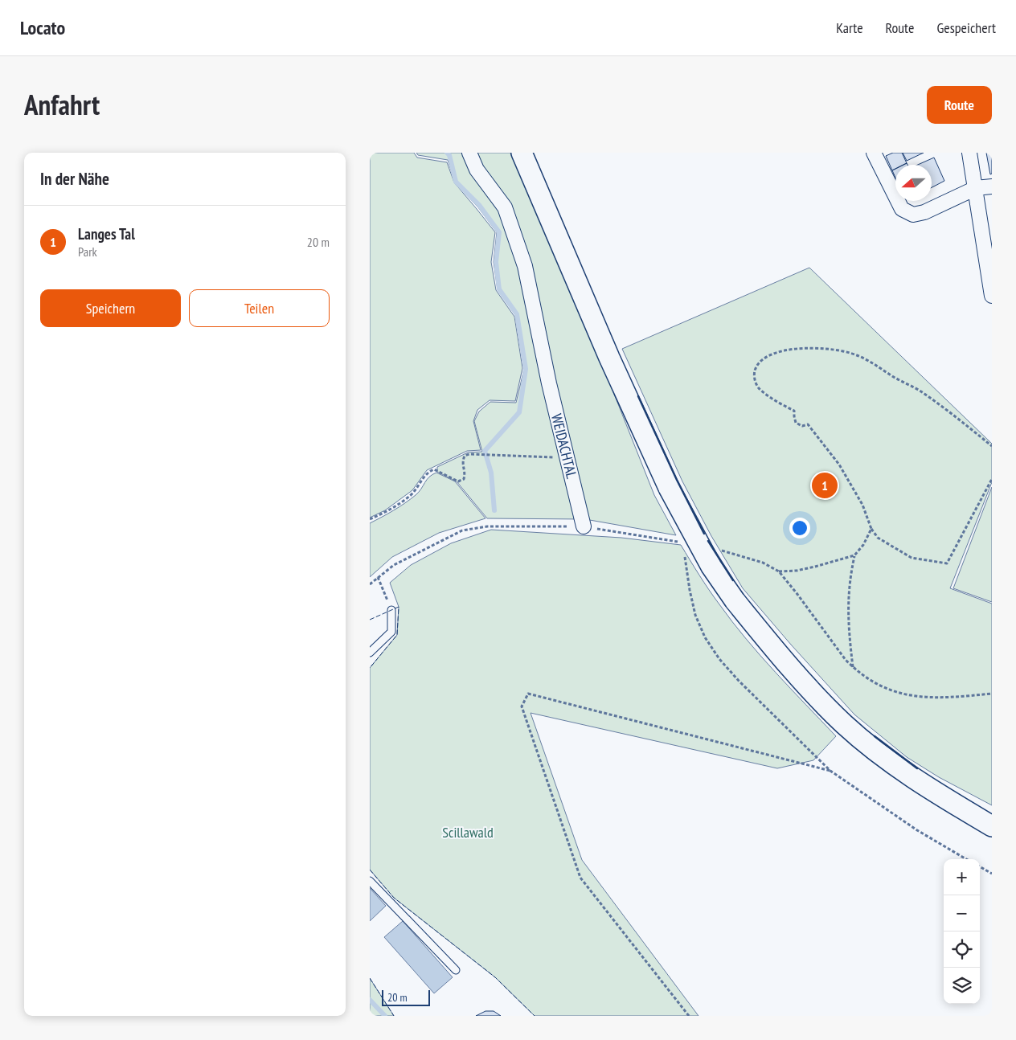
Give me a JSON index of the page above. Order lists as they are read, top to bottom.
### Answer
{
  "streets": {
    "street": ["WEIDACHTAL"]
  },
  "parks": ["Scillawald"],
  "scale_bar": "20 m",
  "north": "left",
  "page": {
    "header": "Locato",
    "nav": ["Karte", "Route", "Gespeichert"],
    "title": "Anfahrt",
    "buttons": [
      "Route",
      ["Speichern", "Teilen"]
    ],
    "heading": "In der Nähe",
    "list": [
      {
        "mark": "1",
        "name": "Langes Tal",
        "note": "Park",
        "value": "20 m"
      }
    ],
    "pins": "1",
    "map_buttons": ["+", "−"],
    "scale": "20 m"
  }
}
